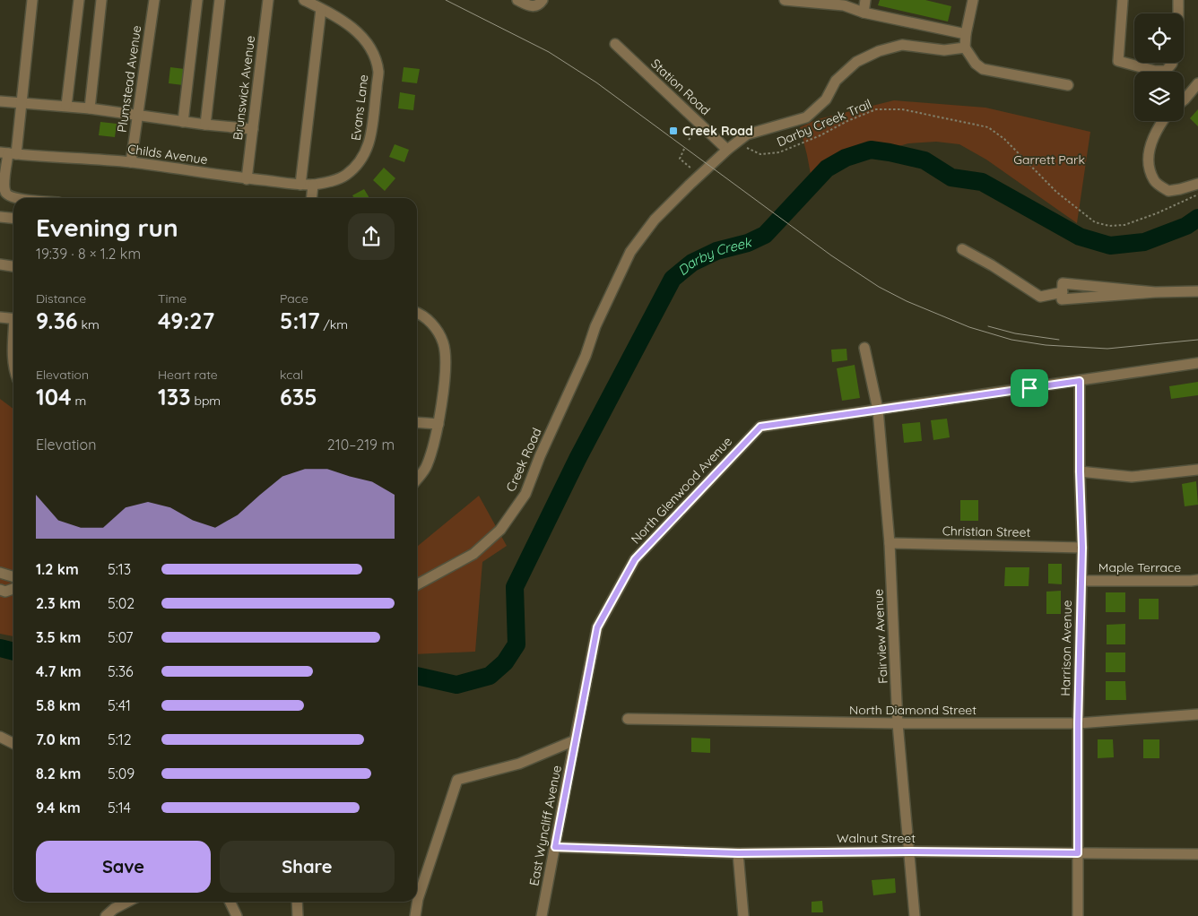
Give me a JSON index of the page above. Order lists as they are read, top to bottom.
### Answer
{
  "streets": {
    "street": [
      "Plumstead Avenue",
      "Station Road",
      "Brunswick Avenue",
      "Evans Lane",
      "Childs Avenue",
      "Creek Road",
      "North Glenwood Avenue",
      "Christian Street",
      "Maple Terrace",
      "Fairview Avenue",
      "Harrison Avenue",
      "North Diamond Street",
      "East Wyncliff Avenue",
      "Walnut Street"
    ],
    "path": ["Darby Creek Trail"]
  },
  "crossings": [
    ["Plumstead Avenue", "Childs Avenue"],
    ["Station Road", "Creek Road"],
    ["Brunswick Avenue", "Childs Avenue"],
    ["Evans Lane", "Childs Avenue"],
    ["Darby Creek Trail", "Creek Road"],
    ["North Glenwood Avenue", "Fairview Avenue"],
    ["North Glenwood Avenue", "Harrison Avenue"],
    ["North Glenwood Avenue", "East Wyncliff Avenue"],
    ["Christian Street", "Fairview Avenue"],
    ["Christian Street", "Harrison Avenue"],
    ["Maple Terrace", "Harrison Avenue"],
    ["Fairview Avenue", "North Diamond Street"],
    ["Fairview Avenue", "Walnut Street"],
    ["Harrison Avenue", "North Diamond Street"],
    ["Harrison Avenue", "Walnut Street"],
    ["East Wyncliff Avenue", "Walnut Street"]
  ],
  "water": ["Darby Creek"],
  "parks": ["Garrett Park"],
  "places": {
    "transit": ["Creek Road"]
  },
  "page": {
    "heading": ["Evening run", "19:39 · 8 × 1.2 km"],
    "stats": [
      ["Distance", "9.36 km"],
      ["Time", "49:27"],
      ["Pace", "5:17 /km"],
      ["Elevation", "104 m"],
      ["Heart rate", "133 bpm"],
      ["kcal", "635"]
    ],
    "chart": ["Elevation", "210–219 m"],
    "list": [
      {
        "name": "1.2 km",
        "note": "5:13"
      },
      {
        "name": "2.3 km",
        "note": "5:02"
      },
      {
        "name": "3.5 km",
        "note": "5:07"
      },
      {
        "name": "4.7 km",
        "note": "5:36"
      },
      {
        "name": "5.8 km",
        "note": "5:41"
      },
      {
        "name": "7.0 km",
        "note": "5:12"
      },
      {
        "name": "8.2 km",
        "note": "5:09"
      },
      {
        "name": "9.4 km",
        "note": "5:14"
      }
    ],
    "buttons": ["Save", "Share"]
  }
}
